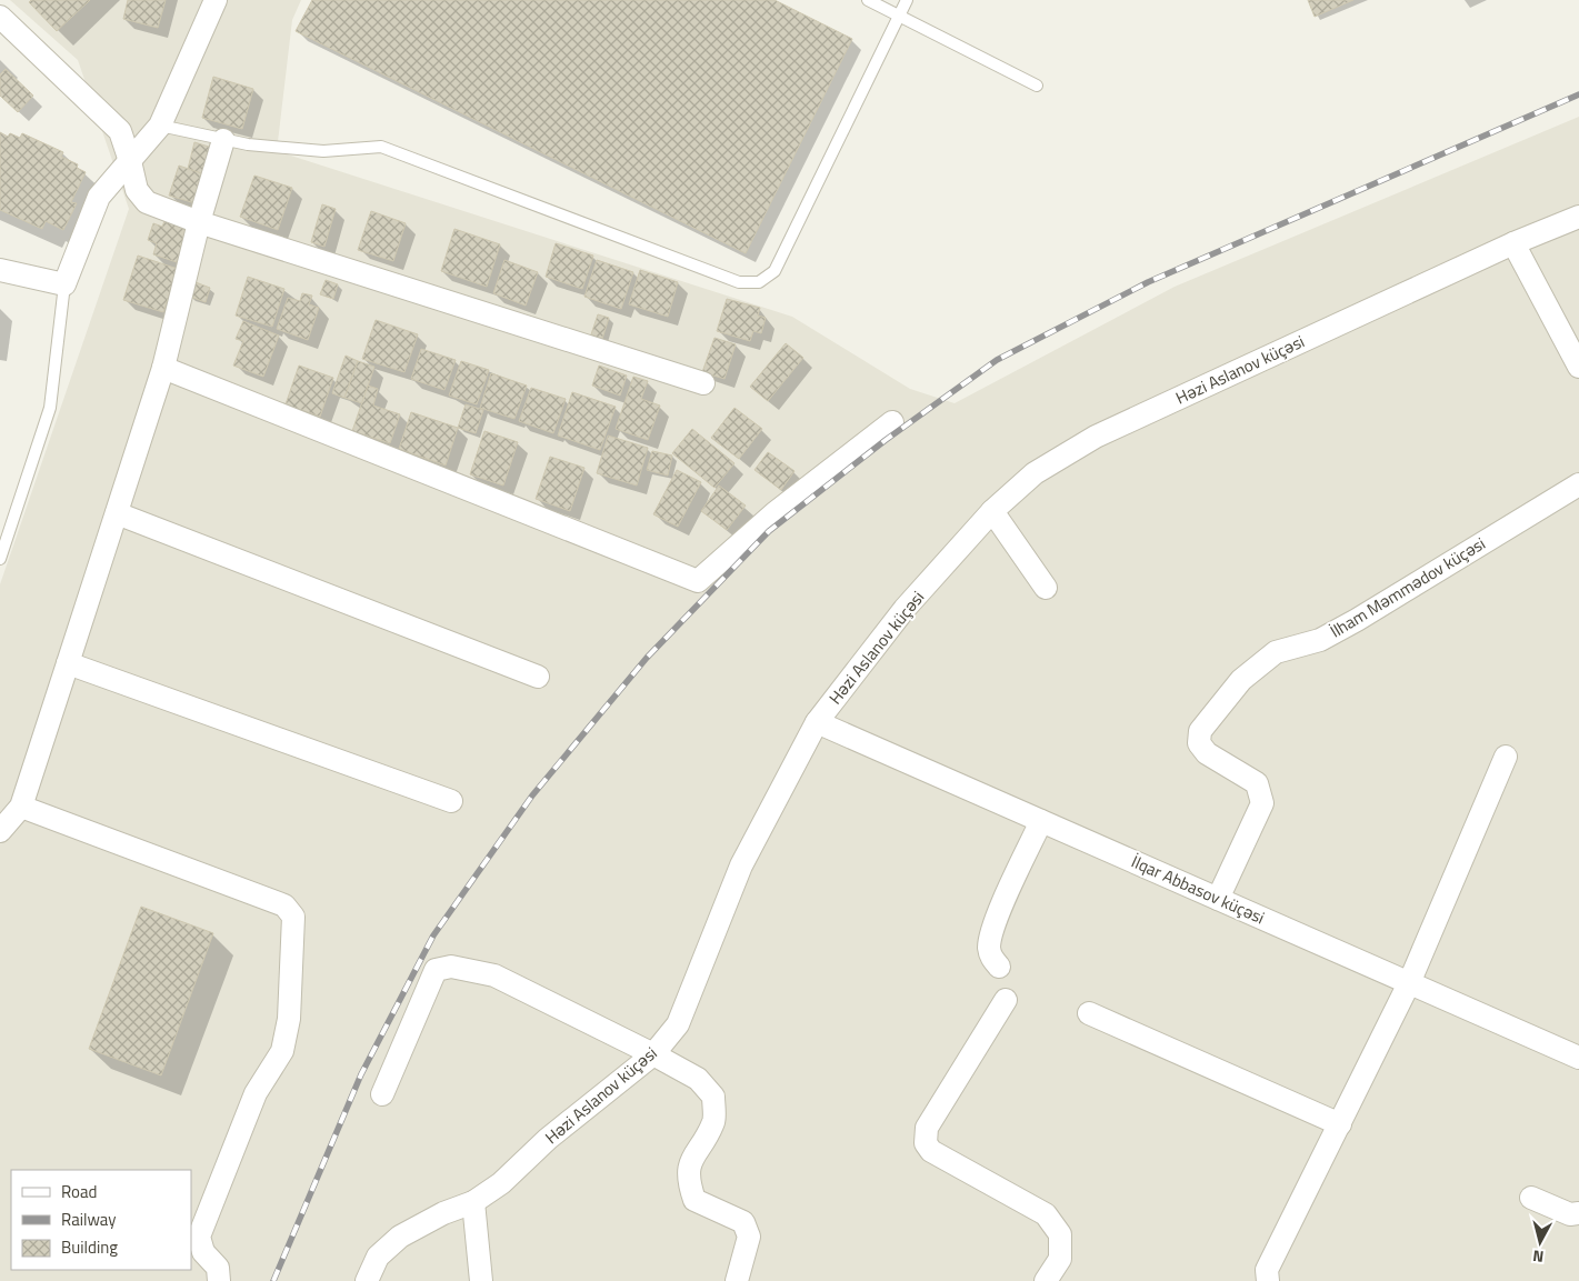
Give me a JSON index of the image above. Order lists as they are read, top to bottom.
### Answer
{
  "streets": {
    "street": ["Həzi Aslanov küçəsi", "İlham Məmmədov küçəsi", "İlqar Abbasov küçəsi"]
  },
  "crossings": [
    ["Həzi Aslanov küçəsi", "İlqar Abbasov küçəsi"],
    ["İlham Məmmədov küçəsi", "İlqar Abbasov küçəsi"]
  ],
  "legend": ["Road", "Railway", "Building"],
  "north": "bottom"
}
